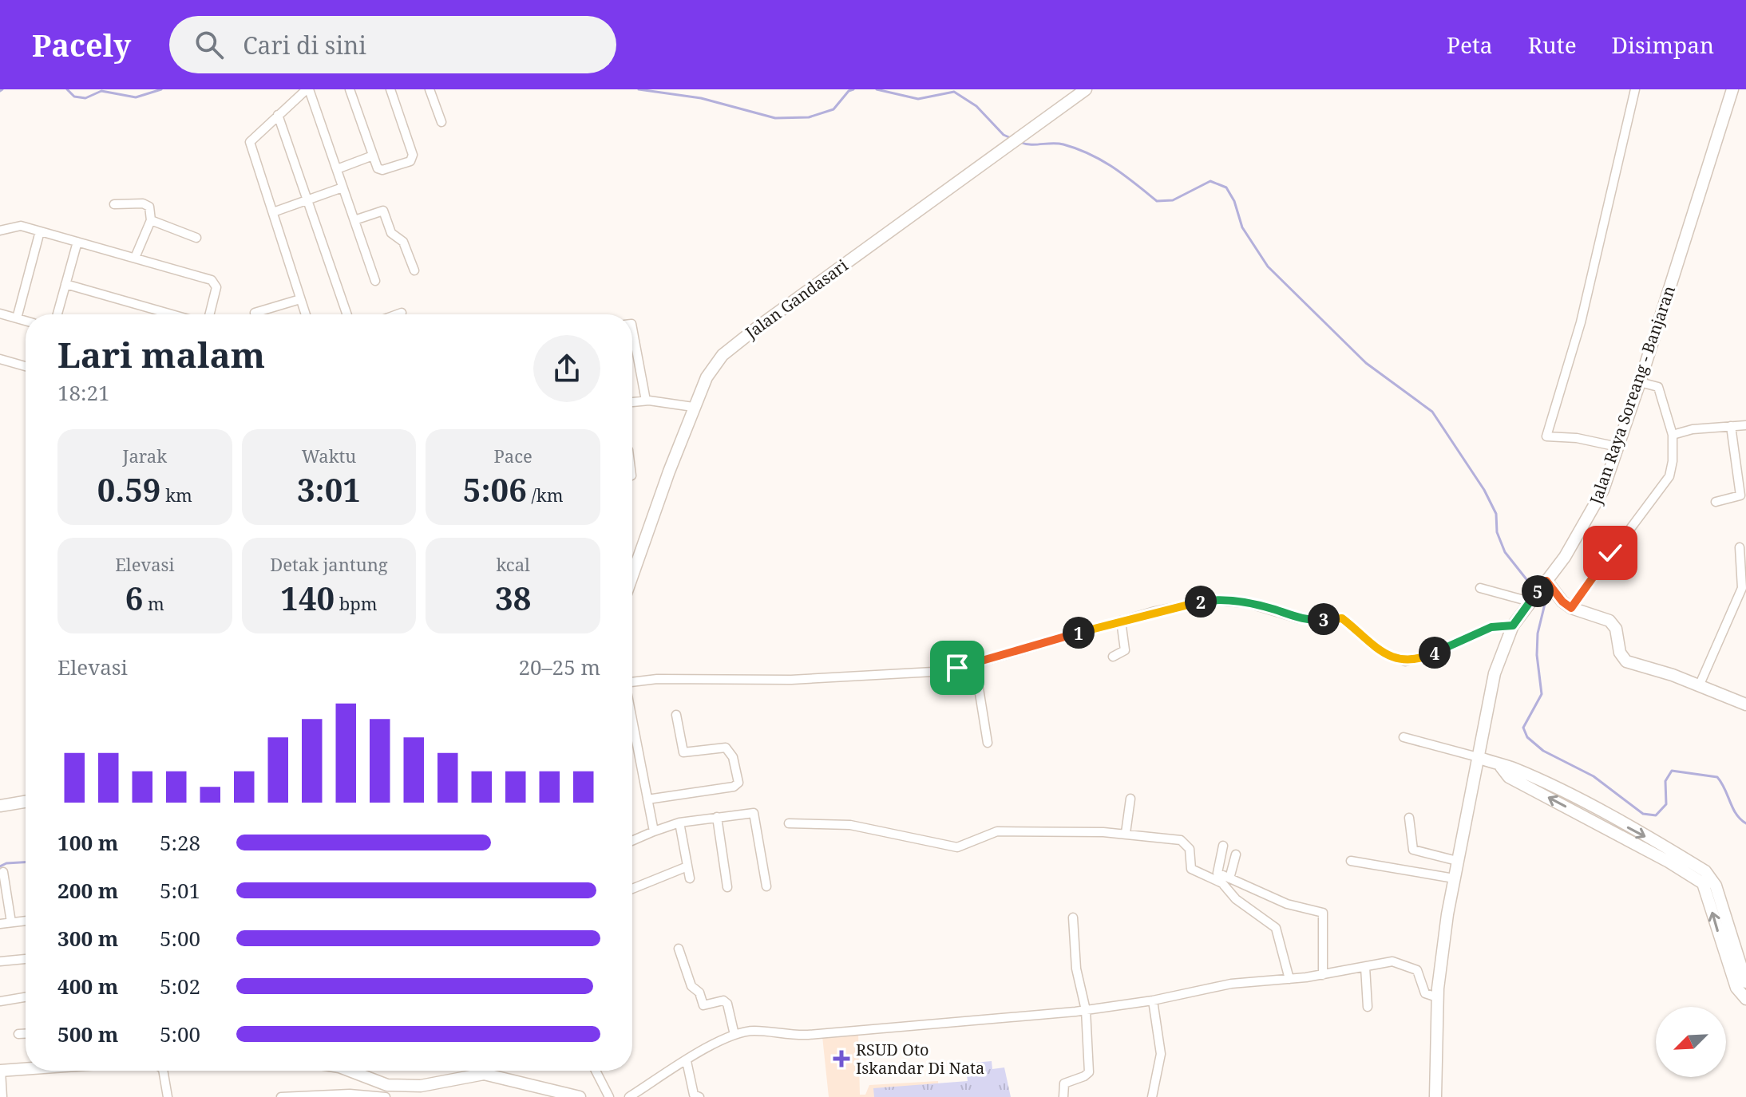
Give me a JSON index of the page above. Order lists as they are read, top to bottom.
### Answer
{
  "streets": {
    "street": ["Jalan Gandasari", "Jalan Raya Soreang - Banjaran"]
  },
  "places": {
    "health": ["RSUD Oto Iskandar Di Nata"]
  },
  "north": "bottom left",
  "page": {
    "header": "Pacely",
    "search": "Cari di sini",
    "nav": ["Peta", "Rute", "Disimpan"],
    "heading": ["Lari malam", "18:21"],
    "stats": [
      ["Jarak", "0.59 km"],
      ["Waktu", "3:01"],
      ["Pace", "5:06 /km"],
      ["Elevasi", "6 m"],
      ["Detak jantung", "140 bpm"],
      ["kcal", "38"]
    ],
    "pins": [
      "5",
      "2",
      "3",
      "1",
      "4"
    ],
    "chart": ["Elevasi", "20–25 m"],
    "list": [
      {
        "name": "100 m",
        "note": "5:28"
      },
      {
        "name": "200 m",
        "note": "5:01"
      },
      {
        "name": "300 m",
        "note": "5:00"
      },
      {
        "name": "400 m",
        "note": "5:02"
      },
      {
        "name": "500 m",
        "note": "5:00"
      }
    ]
  }
}
